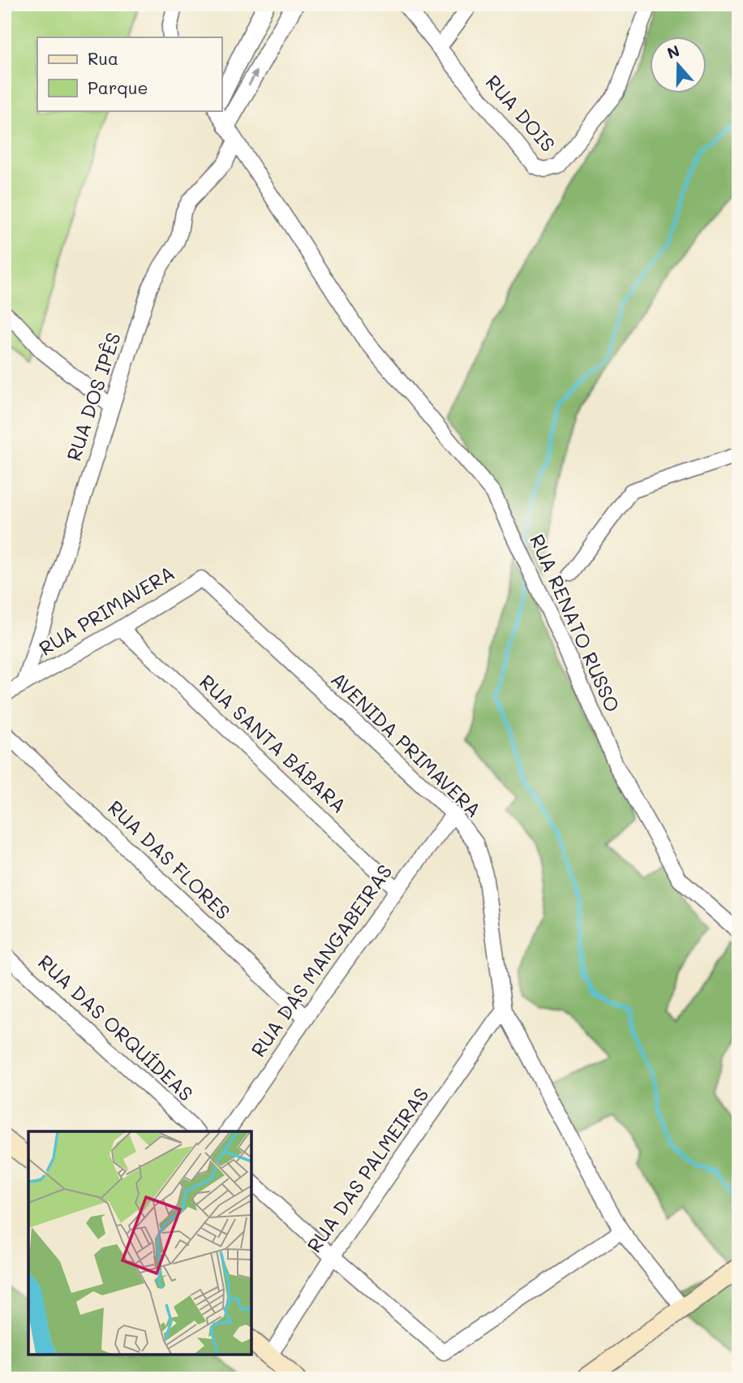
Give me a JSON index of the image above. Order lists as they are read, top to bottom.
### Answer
{
  "streets": {
    "street": [
      "RUA DOIS",
      "RUA DOS IPÊS",
      "RUA PRIMAVERA",
      "RUA RENATO RUSSO",
      "RUA SANTA BÁBARA",
      "AVENIDA PRIMAVERA",
      "RUA DAS FLORES",
      "RUA DAS MANGABEIRAS",
      "RUA DAS ORQUÍDEAS",
      "RUA DAS PALMEIRAS"
    ]
  },
  "crossings": [
    ["RUA DOS IPÊS", "RUA PRIMAVERA"],
    ["RUA DOS IPÊS", "RUA RENATO RUSSO"],
    ["RUA PRIMAVERA", "RUA SANTA BÁBARA"],
    ["RUA PRIMAVERA", "AVENIDA PRIMAVERA"],
    ["RUA SANTA BÁBARA", "RUA DAS MANGABEIRAS"],
    ["AVENIDA PRIMAVERA", "RUA DAS MANGABEIRAS"],
    ["AVENIDA PRIMAVERA", "RUA DAS PALMEIRAS"],
    ["RUA DAS FLORES", "RUA DAS MANGABEIRAS"]
  ],
  "legend": ["Rua", "Parque"],
  "north": "top"
}
